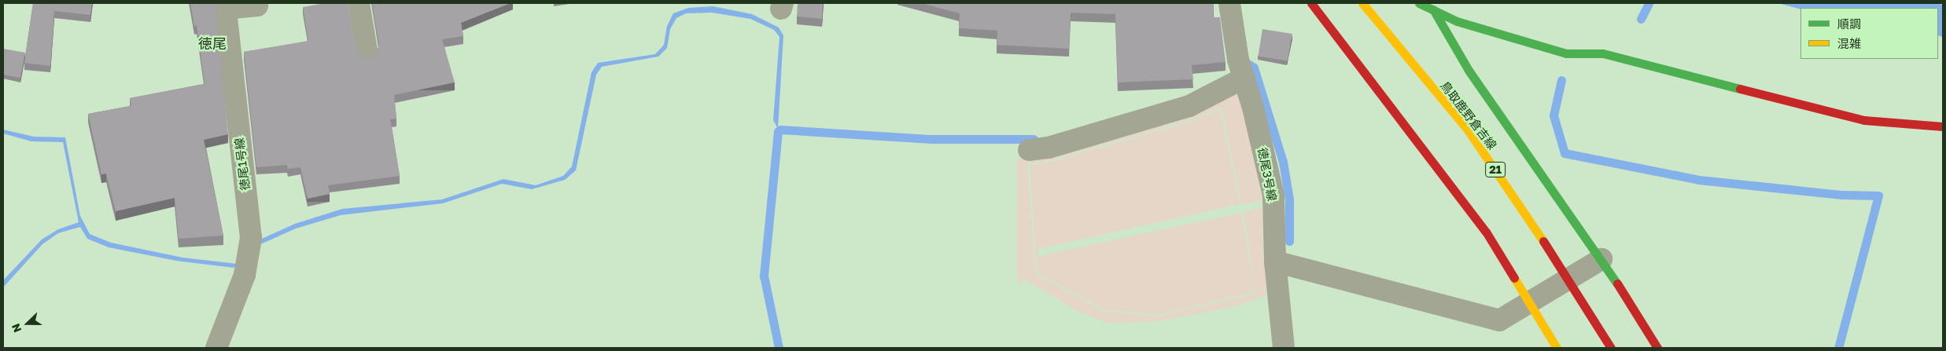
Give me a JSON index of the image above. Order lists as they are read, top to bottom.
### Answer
{
  "streets": {
    "street": [
      "鳥取鹿野倉吉線",
      "徳尾1号線",
      "21",
      "徳尾3号線"
    ]
  },
  "districts": ["徳尾"],
  "legend": ["順調", "混雑"],
  "north": "left"
}
